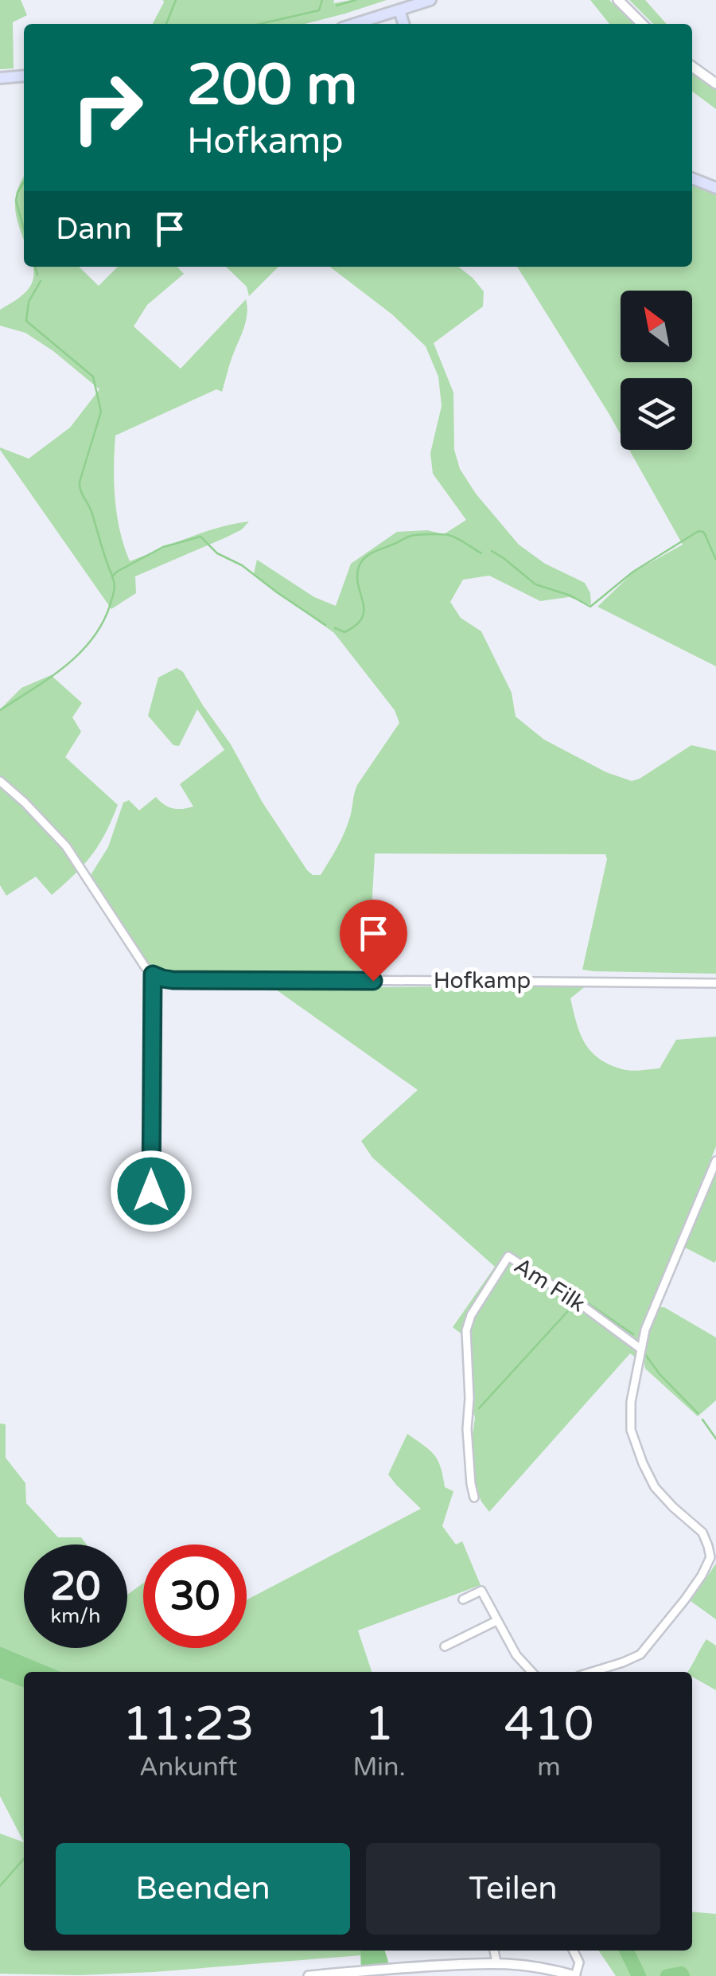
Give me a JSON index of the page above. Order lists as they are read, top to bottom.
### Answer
{
  "streets": {
    "street": ["Hofkamp", "Am Filk"]
  },
  "north": "top left",
  "page": {
    "turn": ["200 m", "Hofkamp"],
    "then": "Dann",
    "speed": "20 km/h",
    "limit": "30",
    "eta": [
      "11:23",
      "Ankunft",
      "1",
      "Min.",
      "410",
      "m"
    ],
    "buttons": ["Beenden", "Teilen"]
  }
}
